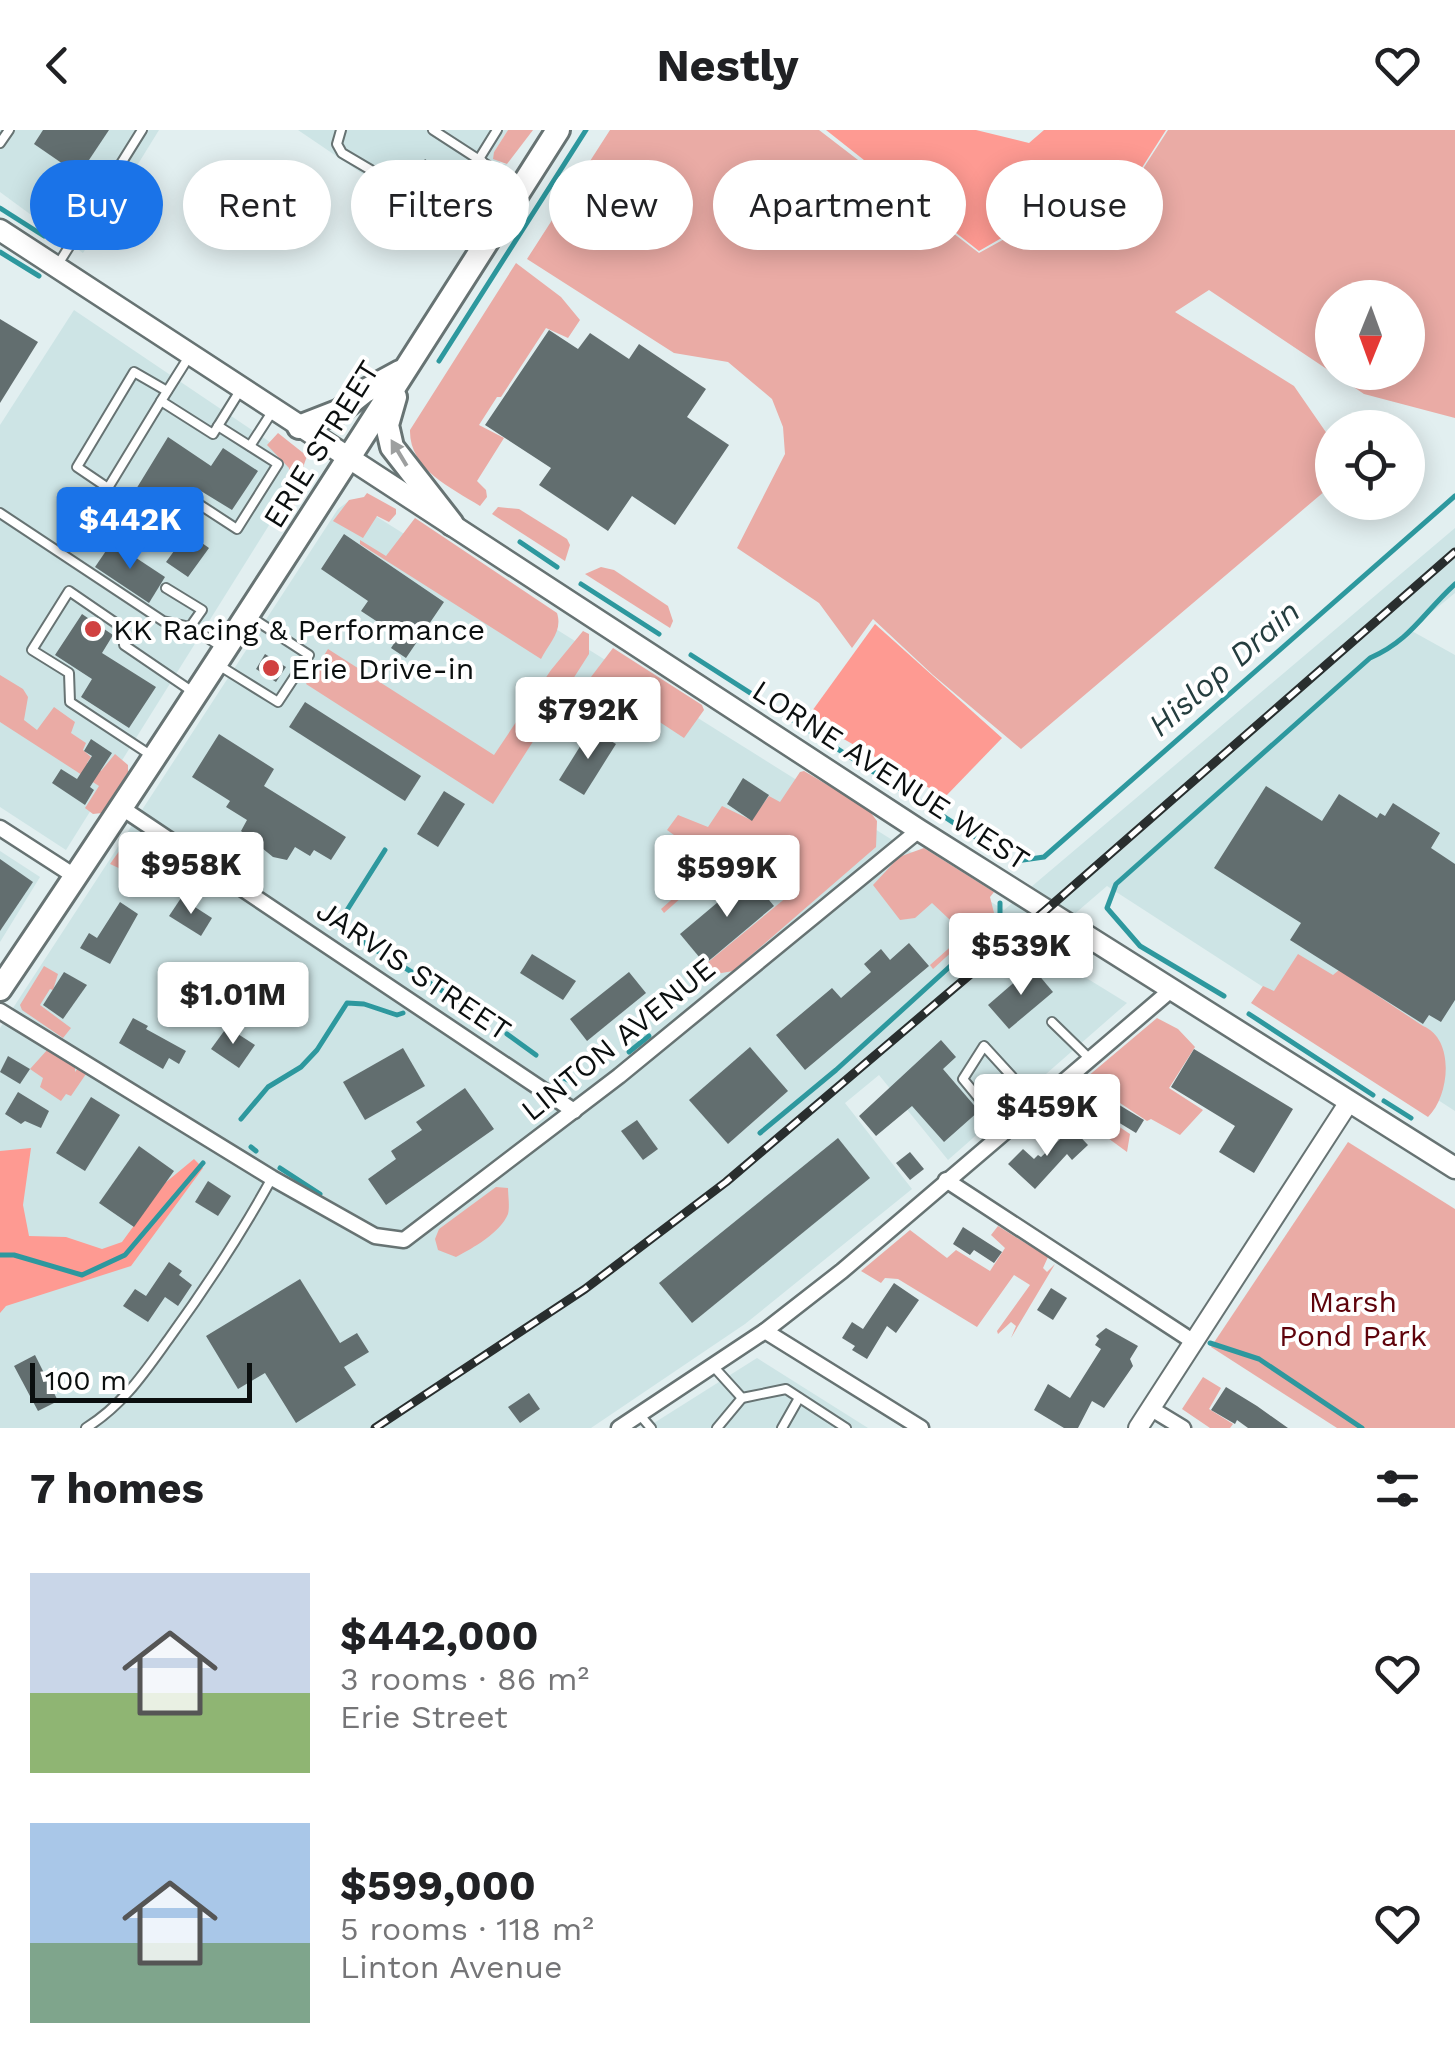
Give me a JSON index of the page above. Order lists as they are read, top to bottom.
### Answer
{
  "streets": {
    "main road": ["ERIE STREET", "LORNE AVENUE WEST"],
    "street": ["JARVIS STREET", "LINTON AVENUE"]
  },
  "crossings": [
    ["ERIE STREET", "LORNE AVENUE WEST"],
    ["ERIE STREET", "JARVIS STREET"],
    ["LORNE AVENUE WEST", "LINTON AVENUE"],
    ["JARVIS STREET", "LINTON AVENUE"]
  ],
  "water": ["Hislop Drain"],
  "parks": ["Marsh Pond Park"],
  "places": ["KK Racing & Performance", "Erie Drive-in"],
  "scale_bar": "100 m",
  "north": "bottom",
  "page": {
    "header": "Nestly",
    "chip": [
      "Buy",
      "Rent",
      "Filters",
      "New",
      "Apartment",
      "House"
    ],
    "price": [
      "$442K",
      "$792K",
      "$958K",
      "$599K",
      "$539K",
      "$1.01M",
      "$459K"
    ],
    "scale": "100 m",
    "heading": "7 homes",
    "list": [
      {
        "name": "$442,000",
        "note": "3 rooms · 86 m² · Erie Street"
      },
      {
        "name": "$599,000",
        "note": "5 rooms · 118 m² · Linton Avenue"
      }
    ]
  }
}
